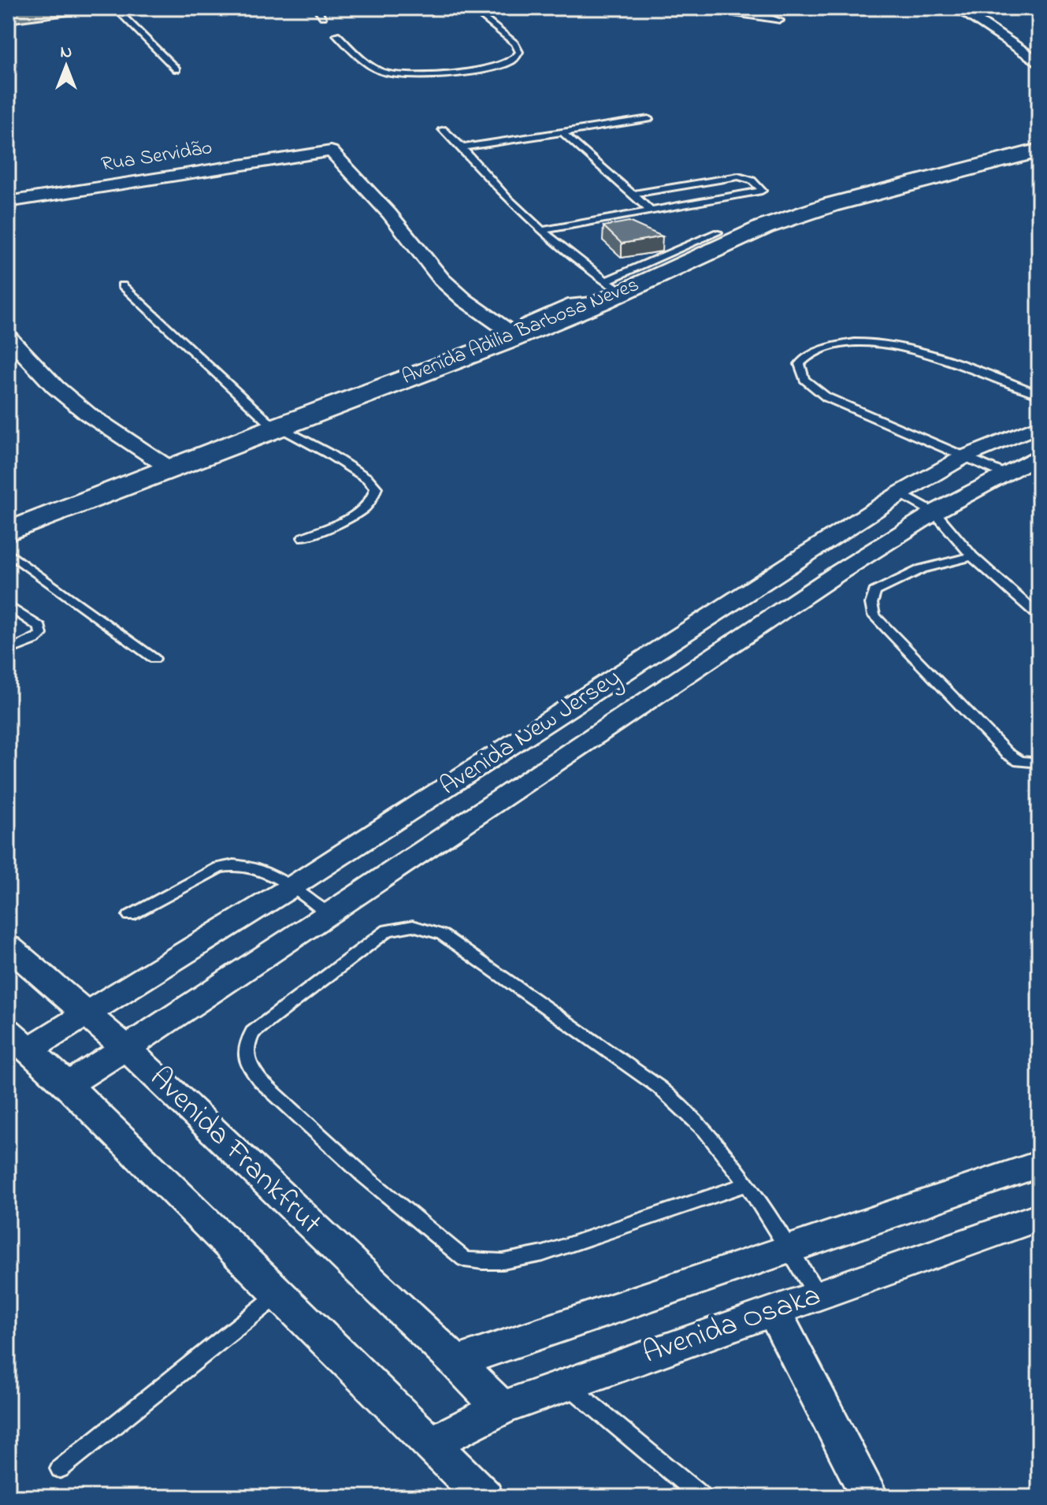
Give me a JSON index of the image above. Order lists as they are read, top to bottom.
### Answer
{
  "streets": {
    "street": [
      "Rua Servidão",
      "Avenida Adilia Barbosa Neves",
      "Avenida New Jersey",
      "Avenida Frankfrut",
      "Avenida Osaka"
    ]
  },
  "crossings": [
    ["Rua Servidão", "Avenida Adilia Barbosa Neves"],
    ["Avenida New Jersey", "Avenida Frankfrut"],
    ["Avenida Frankfrut", "Avenida Osaka"]
  ],
  "north": "top"
}
